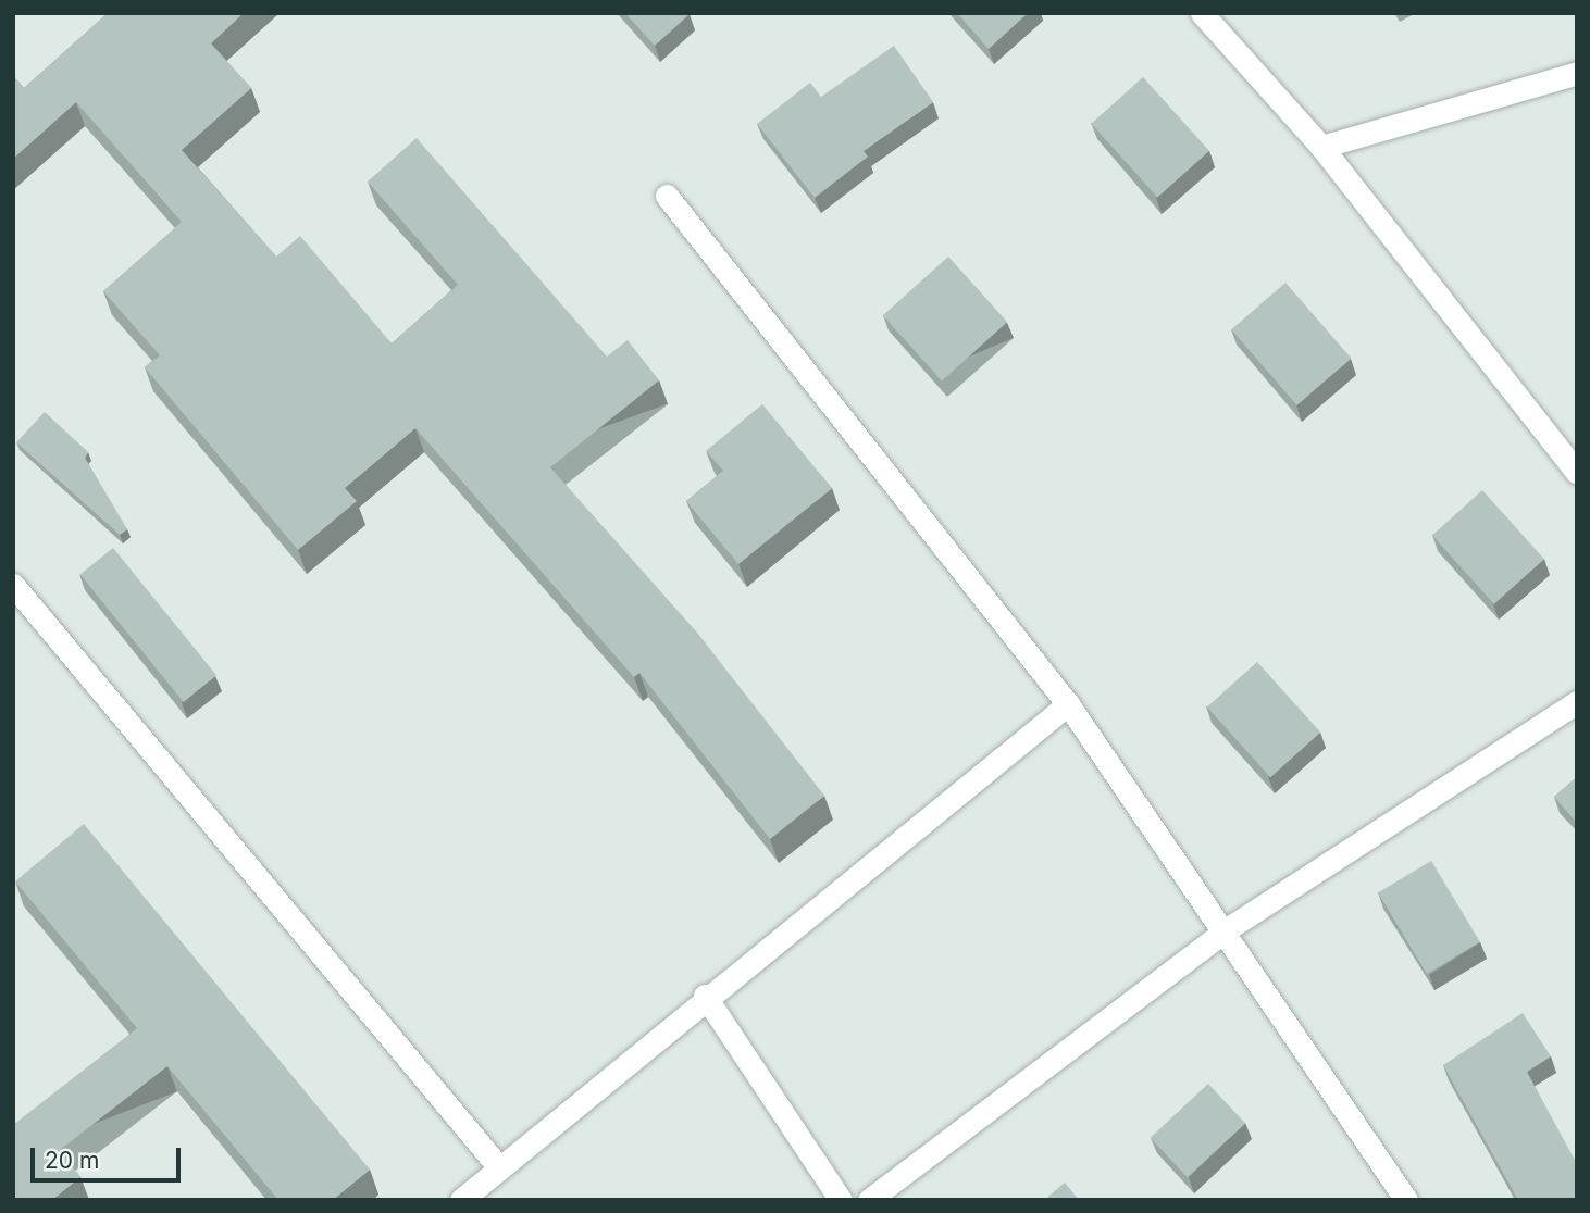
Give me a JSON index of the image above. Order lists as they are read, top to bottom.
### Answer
{
  "scale_bar": "20 m"
}
